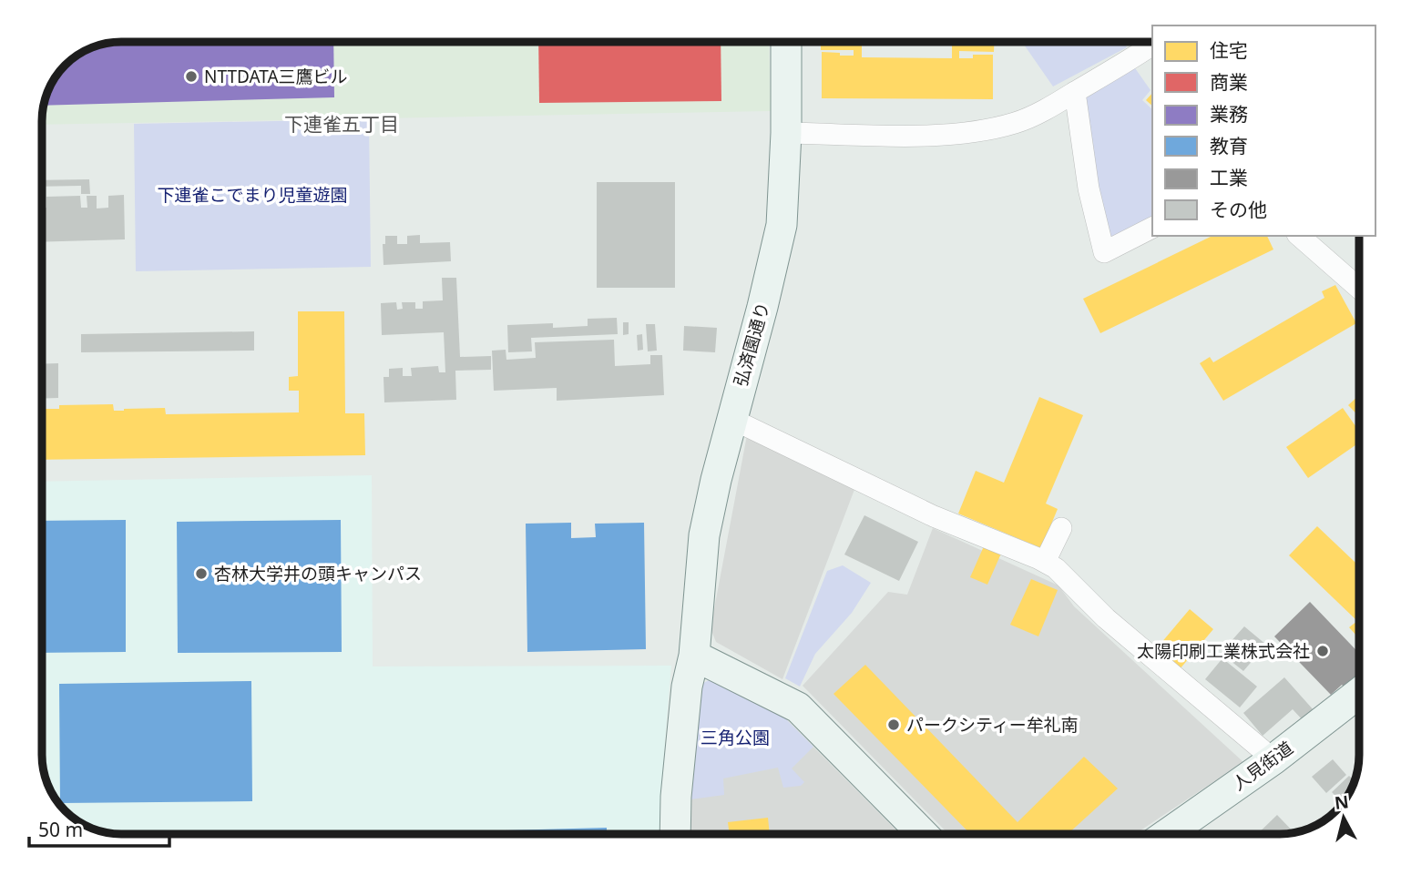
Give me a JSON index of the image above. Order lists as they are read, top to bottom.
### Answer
{
  "streets": {
    "street": ["弘済園通り", "人見街道"]
  },
  "districts": ["下連雀五丁目"],
  "parks": ["下連雀こでまり児童遊園", "三角公園"],
  "places": [
    "NTTDATA三鷹ビル",
    "杏林大学井の頭キャンパス",
    "太陽印刷工業株式会社",
    "パークシティー牟礼南"
  ],
  "legend": [
    "住宅",
    "商業",
    "業務",
    "教育",
    "工業",
    "その他"
  ],
  "scale_bar": "50 m",
  "north": "top"
}
